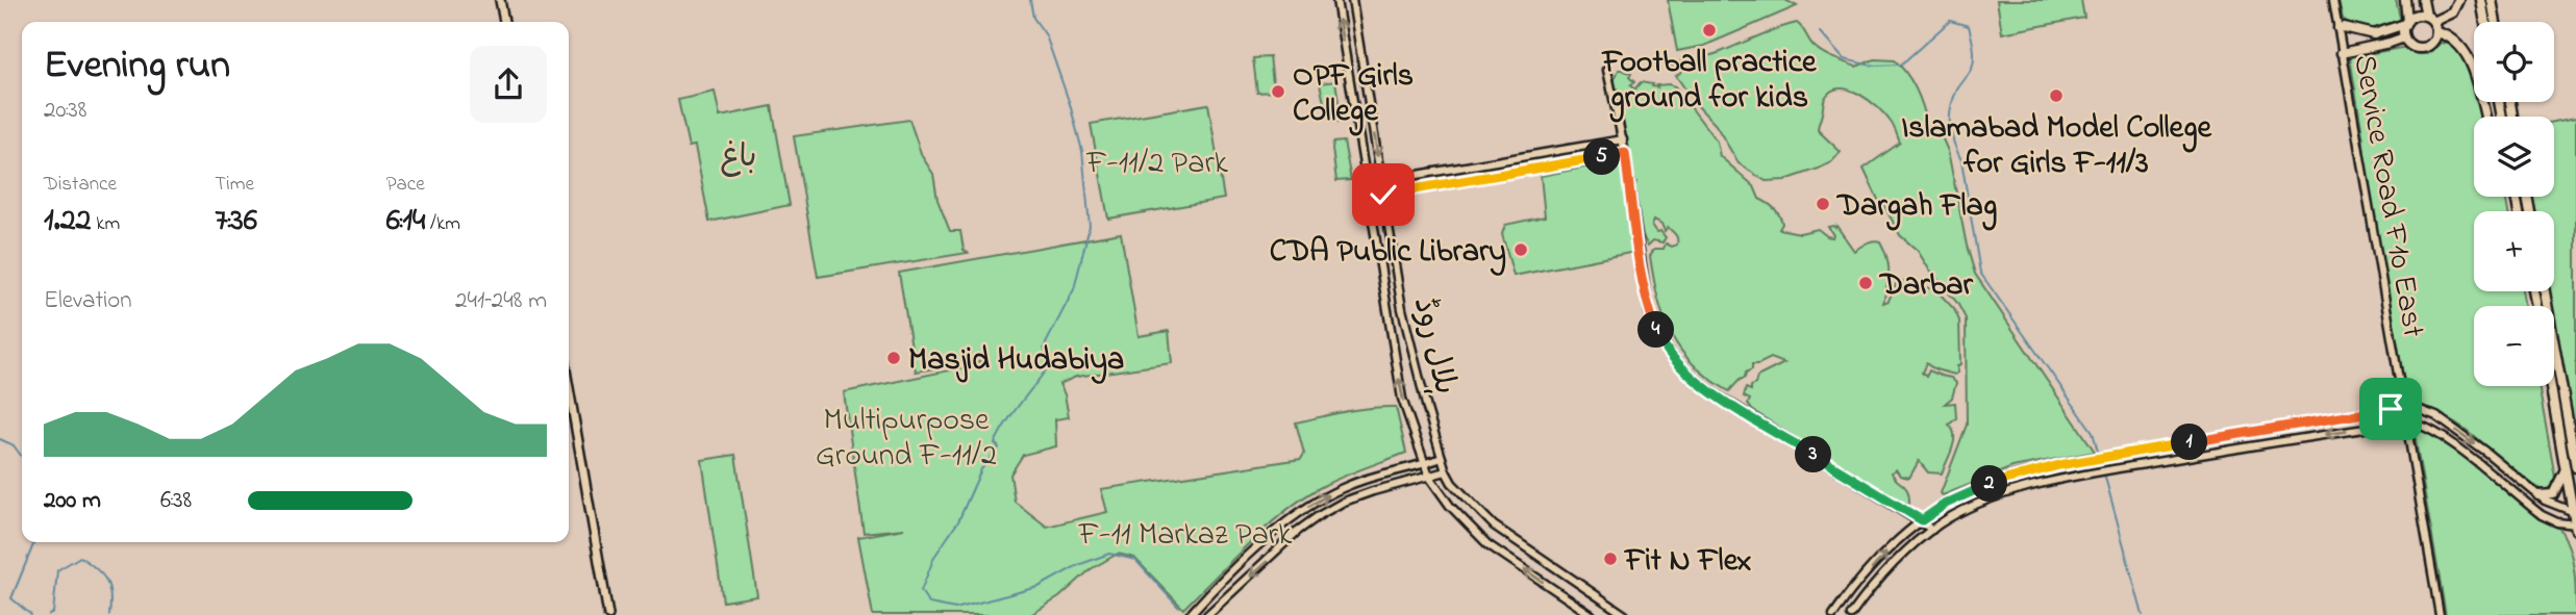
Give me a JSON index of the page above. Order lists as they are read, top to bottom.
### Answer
{
  "streets": {
    "street": ["Service Road F10 East", "ہلال روڈ"]
  },
  "parks": [
    "باغ",
    "F-11/2 Park",
    "Multipurpose Ground F-11/2",
    "F-11 Markaz Park"
  ],
  "places": [
    "Football practice ground for kids",
    "OPF Girls College",
    "Islamabad Model College for Girls F-11/3",
    "Dargah Flag",
    "CDA Public Library",
    "Darbar",
    "Masjid Hudabiya",
    "Fit N Flex"
  ],
  "page": {
    "map_buttons": ["+", "−"],
    "heading": ["Evening run", "20:38"],
    "pins": [
      "5",
      "4",
      "1",
      "3",
      "2"
    ],
    "stats": [
      ["Distance", "1.22 km"],
      ["Time", "7:36"],
      ["Pace", "6:14 /km"]
    ],
    "chart": ["Elevation", "241–248 m"],
    "list": [
      {
        "name": "200 m",
        "note": "6:38"
      }
    ]
  }
}
